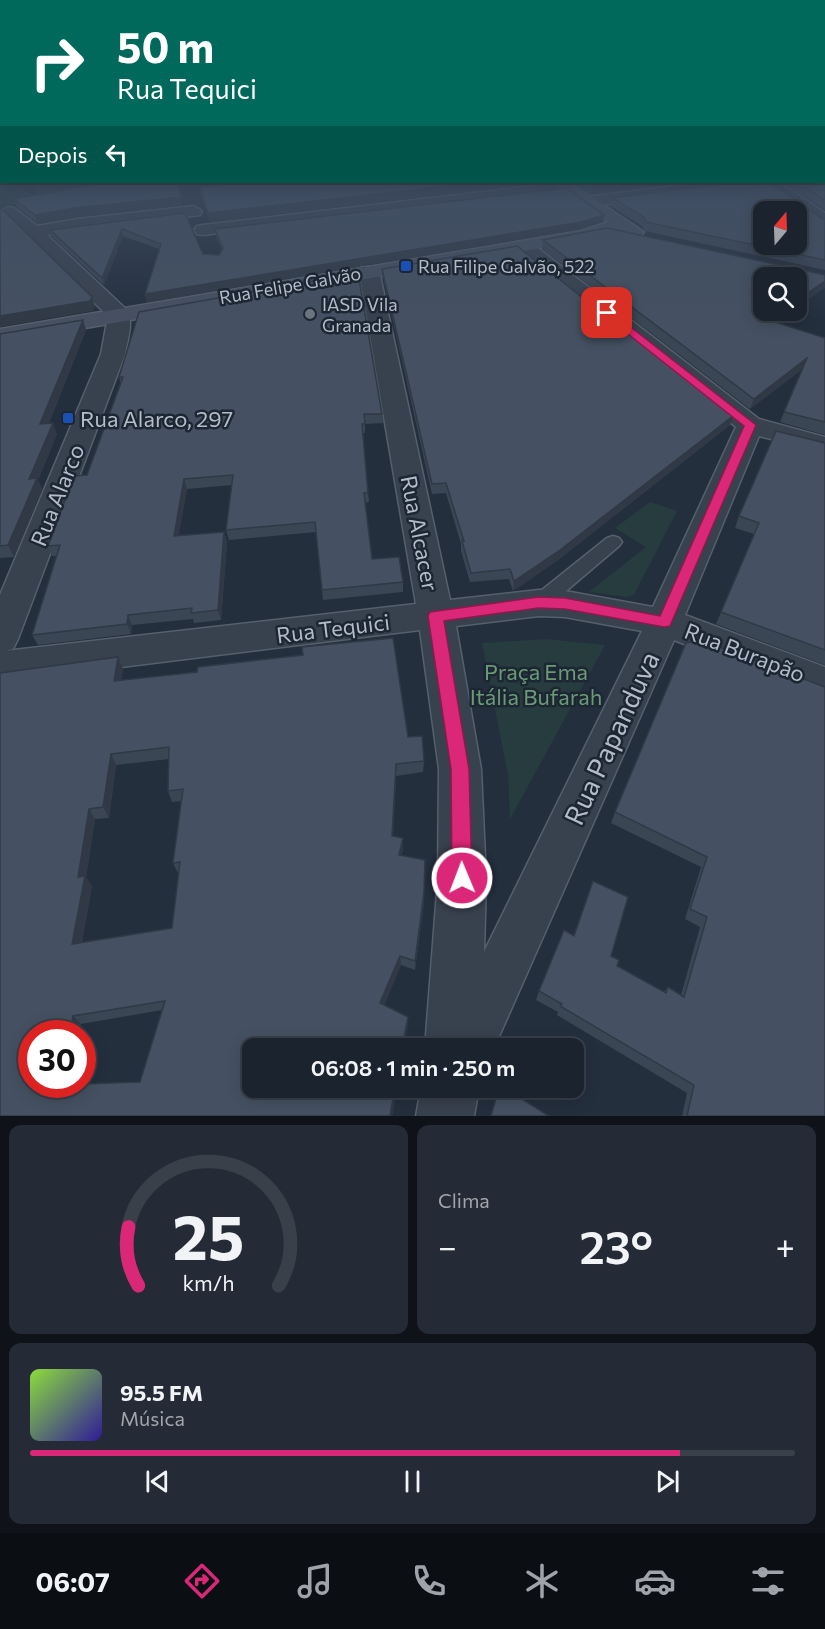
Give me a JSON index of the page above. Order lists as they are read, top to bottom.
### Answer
{
  "streets": {
    "street": [
      "Rua Felipe Galvão",
      "Rua Alarco",
      "Rua Alcacer",
      "Rua Tequici",
      "Rua Burapão",
      "Rua Papanduva"
    ]
  },
  "crossings": [
    ["Rua Felipe Galvão", "Rua Alarco"],
    ["Rua Felipe Galvão", "Rua Alcacer"],
    ["Rua Alcacer", "Rua Tequici"],
    ["Rua Tequici", "Rua Burapão"],
    ["Rua Tequici", "Rua Papanduva"],
    ["Rua Burapão", "Rua Papanduva"]
  ],
  "parks": ["Praça Ema Itália Bufarah"],
  "places": {
    "transit": ["Rua Filipe Galvão, 522", "Rua Alarco, 297"],
    "other": ["IASD Vila Granada"]
  },
  "north": "top",
  "page": {
    "turn": ["50 m", "Rua Tequici"],
    "then": "Depois",
    "limit": "30",
    "trip": "06:08 · 1 min · 250 m",
    "tile": "Clima",
    "heat": ["−", "23°", "+"],
    "song": ["95.5 FM", "Música"],
    "tabs": "06:07",
    "gauge": ["25", "km/h"]
  }
}
